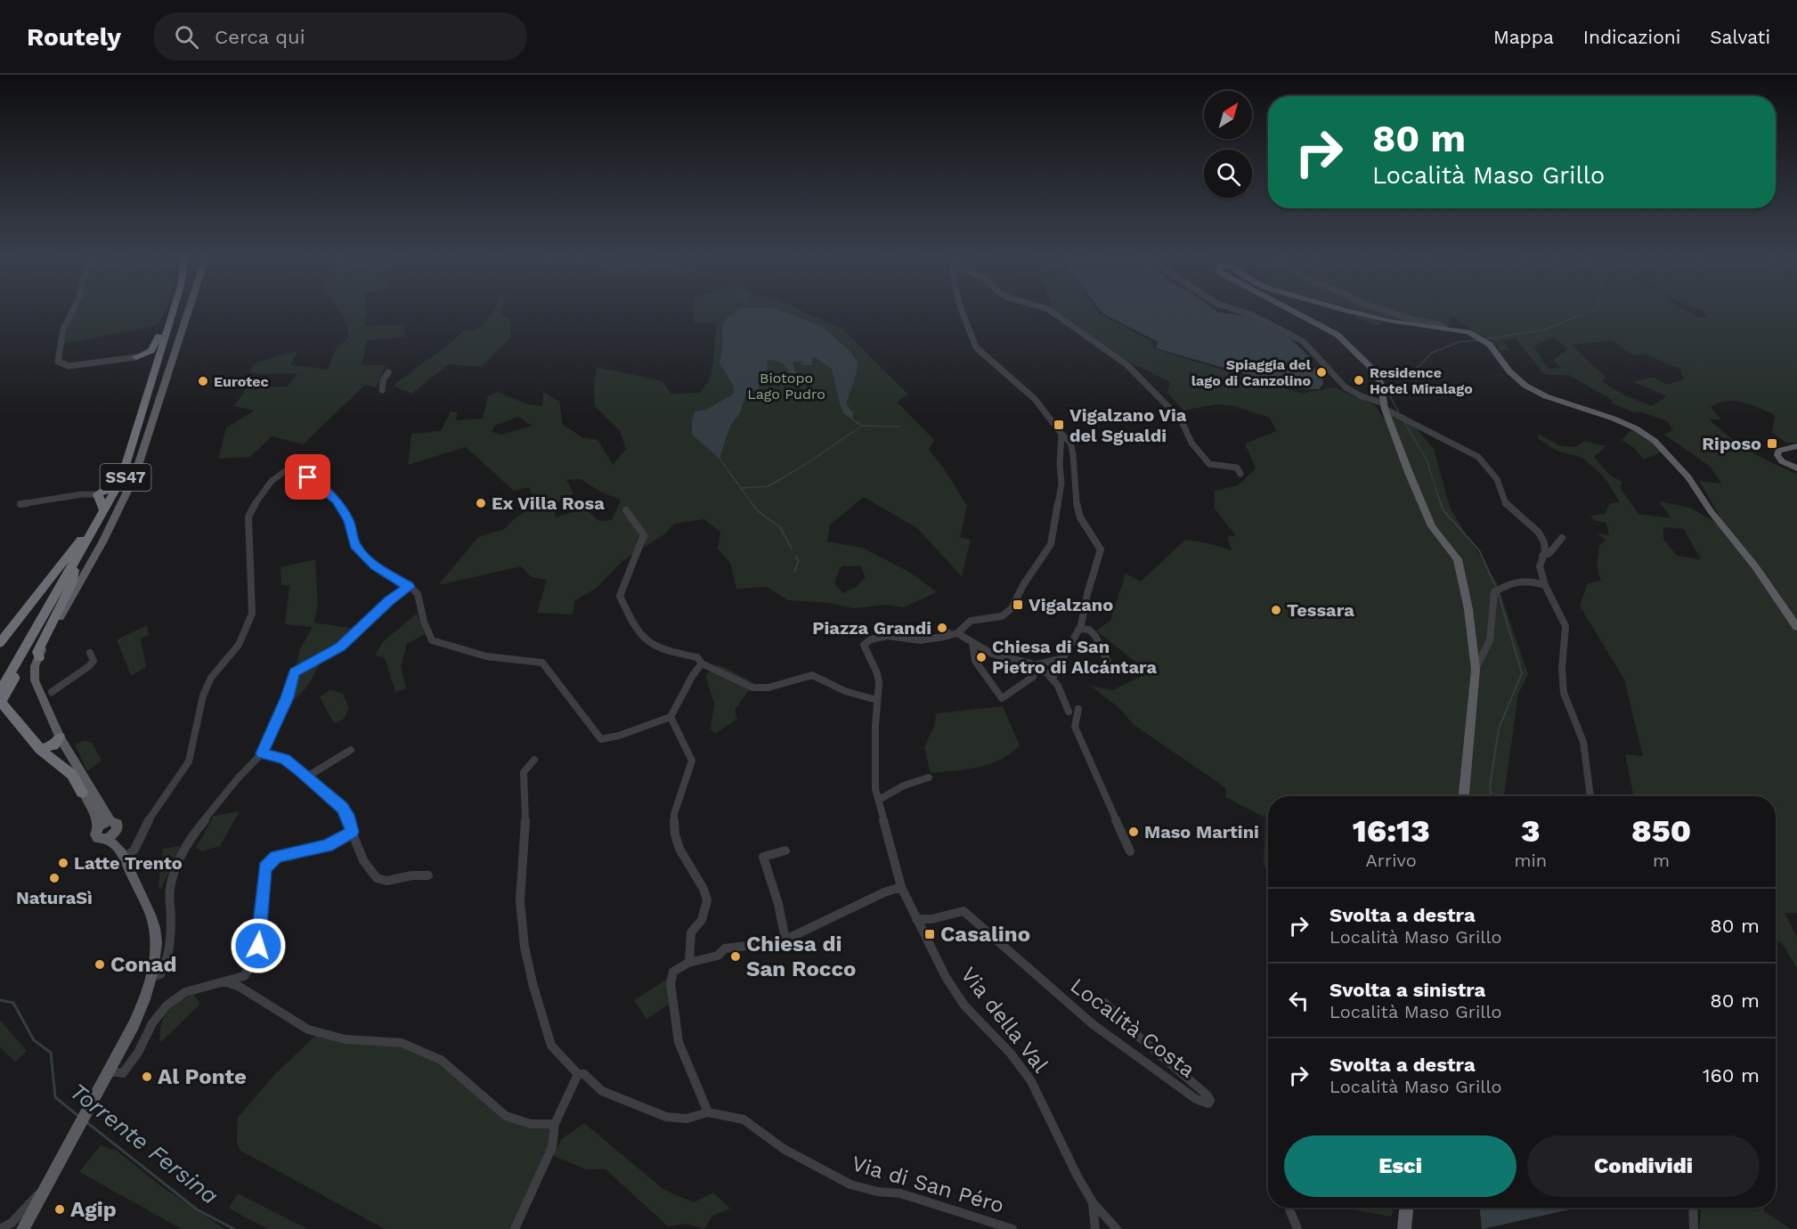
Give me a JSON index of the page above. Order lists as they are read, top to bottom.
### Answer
{
  "streets": {
    "highway": ["SS47"],
    "street": ["Via della Val", "Località Costa", "Via di San Péro"]
  },
  "crossings": [
    ["Via della Val", "Località Costa"]
  ],
  "water": ["Torrente Fersina"],
  "parks": ["Biotopo Lago Pudro"],
  "places": {
    "other": [
      "Spiaggia del lago di Canzolino",
      "Residence Hotel Miralago",
      "Eurotec",
      "Ex Villa Rosa",
      "Tessara",
      "Piazza Grandi",
      "Chiesa di San Pietro di Alcántara",
      "Maso Martini",
      "Latte Trento",
      "NaturaSì",
      "Chiesa di San Rocco",
      "Conad",
      "Al Ponte",
      "Agip"
    ],
    "transit": [
      "Vigalzano Via del Sgualdi",
      "Riposo",
      "Vigalzano",
      "Casalino"
    ]
  },
  "north": "top right",
  "page": {
    "header": "Routely",
    "search": "Cerca qui",
    "nav": ["Mappa", "Indicazioni", "Salvati"],
    "turn": ["80 m", "Località Maso Grillo"],
    "eta": [
      "16:13",
      "Arrivo",
      "3",
      "min",
      "850",
      "m"
    ],
    "list": [
      {
        "name": "Svolta a destra",
        "note": "Località Maso Grillo",
        "value": "80 m"
      },
      {
        "name": "Svolta a sinistra",
        "note": "Località Maso Grillo",
        "value": "80 m"
      },
      {
        "name": "Svolta a destra",
        "note": "Località Maso Grillo",
        "value": "160 m"
      }
    ],
    "buttons": ["Esci", "Condividi"]
  }
}
